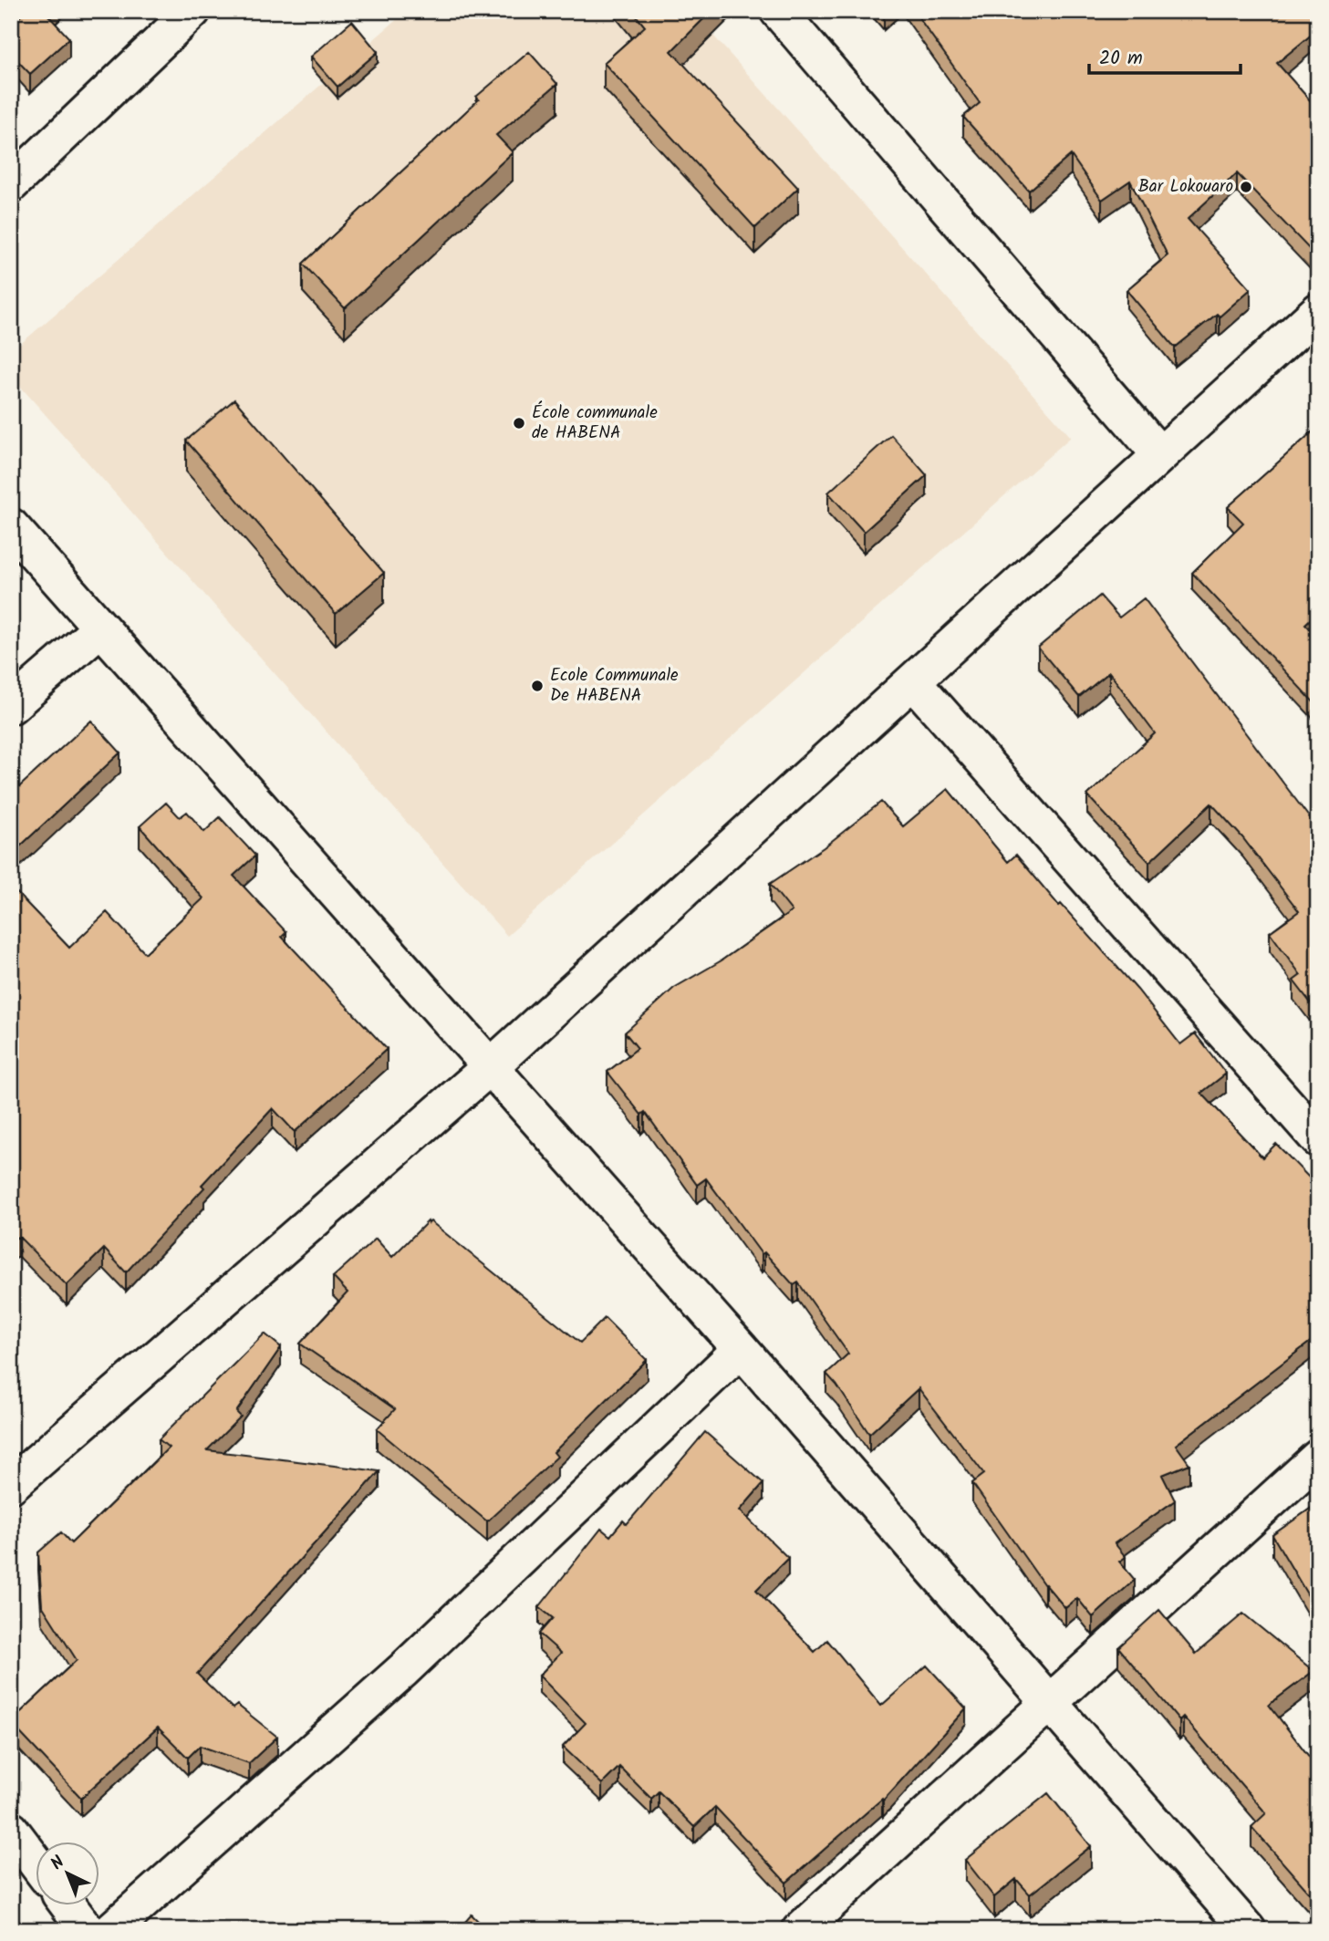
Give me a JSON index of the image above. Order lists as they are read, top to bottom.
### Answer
{
  "places": ["Bar Lokouaro", "École communale de HABENA", "Ecole Communale De HABENA"],
  "scale_bar": "20 m",
  "north": "top left"
}
